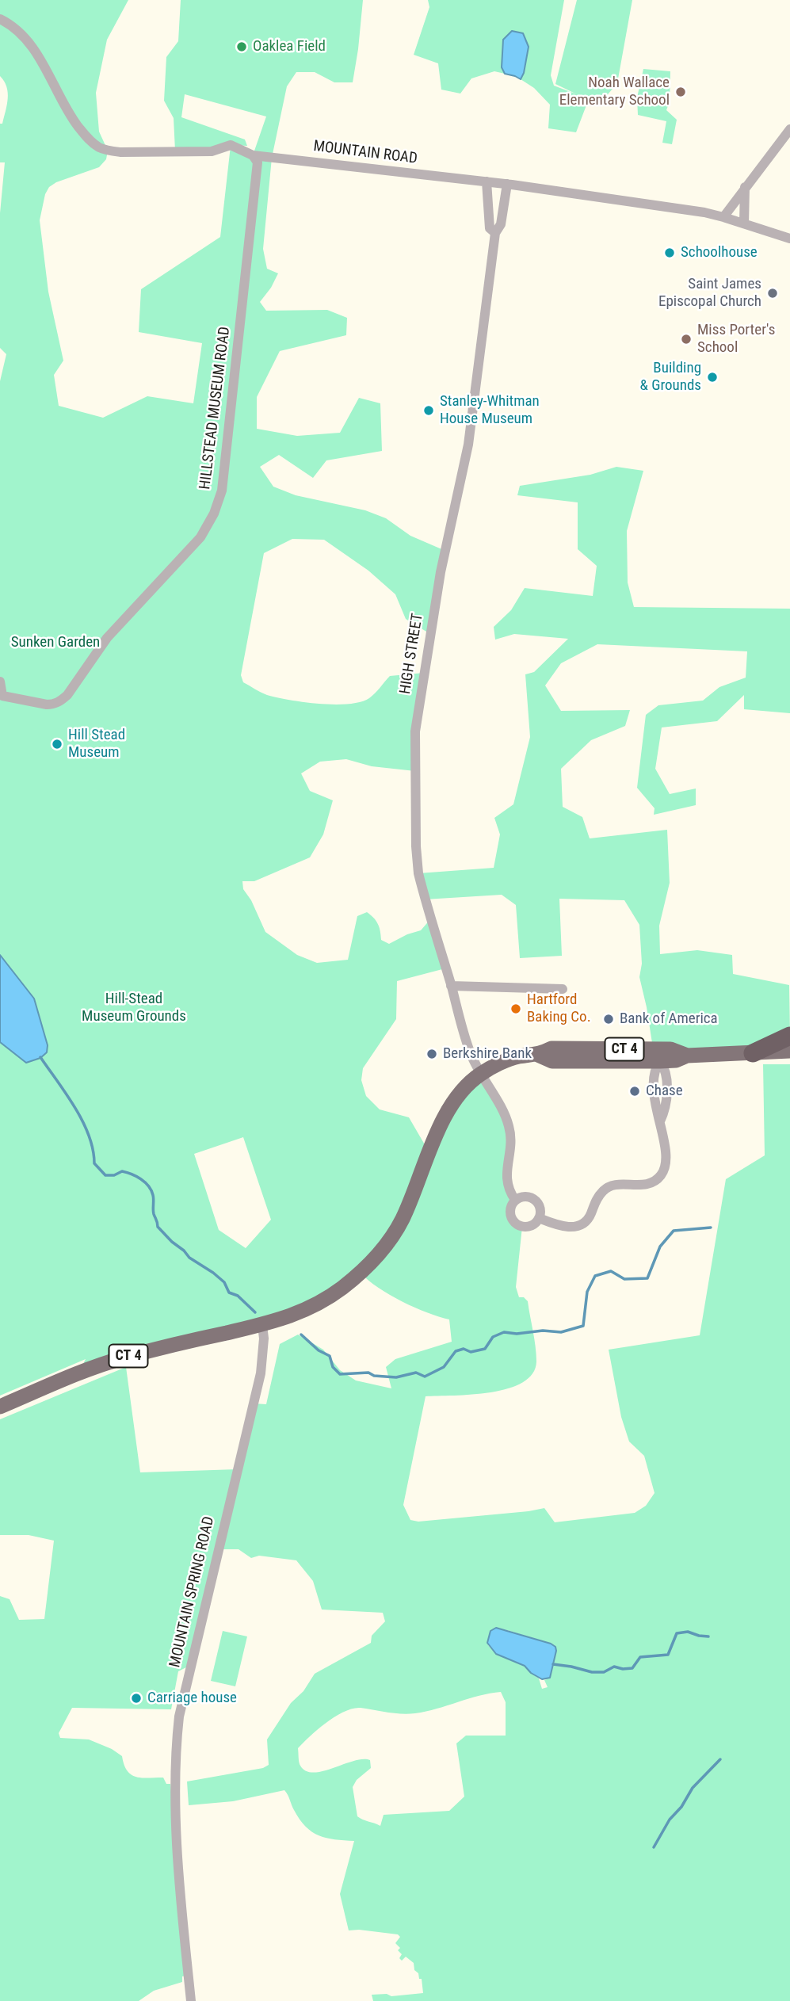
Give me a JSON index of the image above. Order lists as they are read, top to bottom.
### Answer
{
  "streets": {
    "main road": ["CT 4"],
    "street": [
      "MOUNTAIN ROAD",
      "HILLSTEAD MUSEUM ROAD",
      "HIGH STREET",
      "MOUNTAIN SPRING ROAD"
    ]
  },
  "crossings": [
    ["MOUNTAIN ROAD", "HILLSTEAD MUSEUM ROAD"],
    ["MOUNTAIN ROAD", "HIGH STREET"],
    ["HIGH STREET", "CT 4"],
    ["CT 4", "MOUNTAIN SPRING ROAD"]
  ],
  "parks": ["Sunken Garden", "Hill-Stead Museum Grounds"],
  "places": [
    "Oaklea Field",
    "Noah Wallace Elementary School",
    "Schoolhouse",
    "Saint James Episcopal Church",
    "Miss Porter's School",
    "Building & Grounds",
    "Stanley-Whitman House Museum",
    "Hill Stead Museum",
    "Hartford Baking Co.",
    "Bank of America",
    "Berkshire Bank",
    "Chase",
    "Carriage house"
  ]
}
